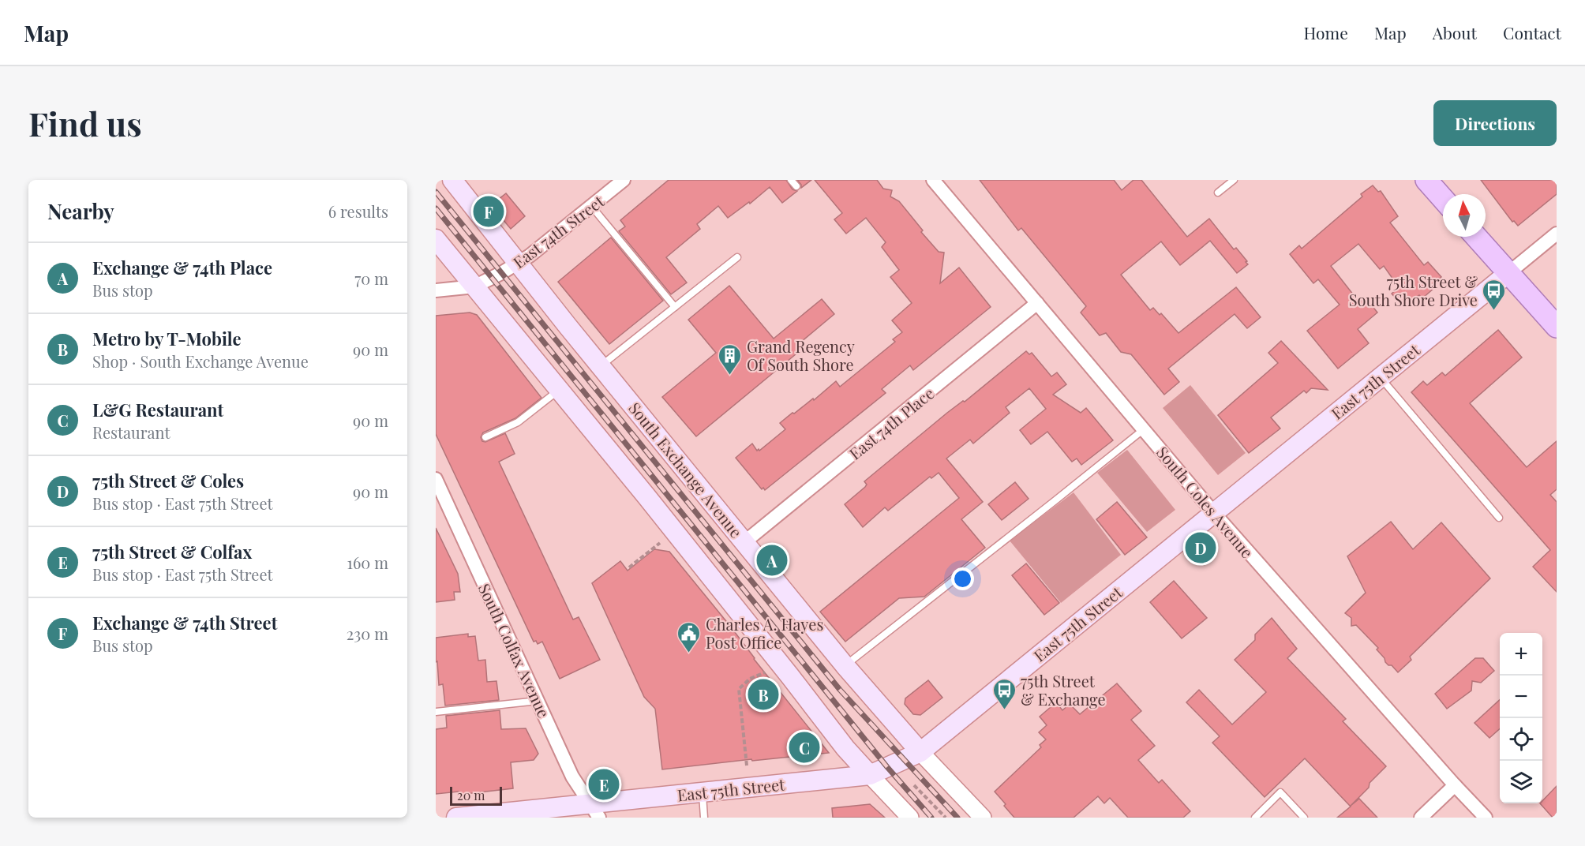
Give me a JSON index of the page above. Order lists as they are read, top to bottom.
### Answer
{
  "streets": {
    "main road": ["East 75th Street", "South Exchange Avenue"],
    "street": [
      "East 74th Street",
      "East 74th Place",
      "South Coles Avenue",
      "South Colfax Avenue"
    ]
  },
  "crossings": [
    ["East 74th Street", "South Exchange Avenue"],
    ["East 75th Street", "South Exchange Avenue"],
    ["East 75th Street", "South Coles Avenue"],
    ["East 75th Street", "South Colfax Avenue"],
    ["East 74th Place", "South Exchange Avenue"],
    ["East 74th Place", "South Coles Avenue"]
  ],
  "places": {
    "bus stop": ["75th Street & South Shore Drive", "75th Street & Exchange"],
    "building": ["Grand Regency Of South Shore"],
    "public building": ["Charles A. Hayes Post Office"]
  },
  "scale_bar": "20 m",
  "north": "top",
  "page": {
    "header": "Map",
    "nav": [
      "Home",
      "Map",
      "About",
      "Contact"
    ],
    "buttons": "Directions",
    "title": "Find us",
    "heading": ["Nearby", "6 results"],
    "pins": [
      "F",
      "D",
      "A",
      "B",
      "C",
      "E"
    ],
    "list": [
      {
        "mark": "A",
        "name": "Exchange & 74th Place",
        "note": "Bus stop",
        "value": "70 m"
      },
      {
        "mark": "B",
        "name": "Metro by T-Mobile",
        "note": "Shop · South Exchange Avenue",
        "value": "90 m"
      },
      {
        "mark": "C",
        "name": "L&G Restaurant",
        "note": "Restaurant",
        "value": "90 m"
      },
      {
        "mark": "D",
        "name": "75th Street & Coles",
        "note": "Bus stop · East 75th Street",
        "value": "90 m"
      },
      {
        "mark": "E",
        "name": "75th Street & Colfax",
        "note": "Bus stop · East 75th Street",
        "value": "160 m"
      },
      {
        "mark": "F",
        "name": "Exchange & 74th Street",
        "note": "Bus stop",
        "value": "230 m"
      }
    ],
    "map_buttons": ["+", "−"],
    "scale": "20 m"
  }
}
